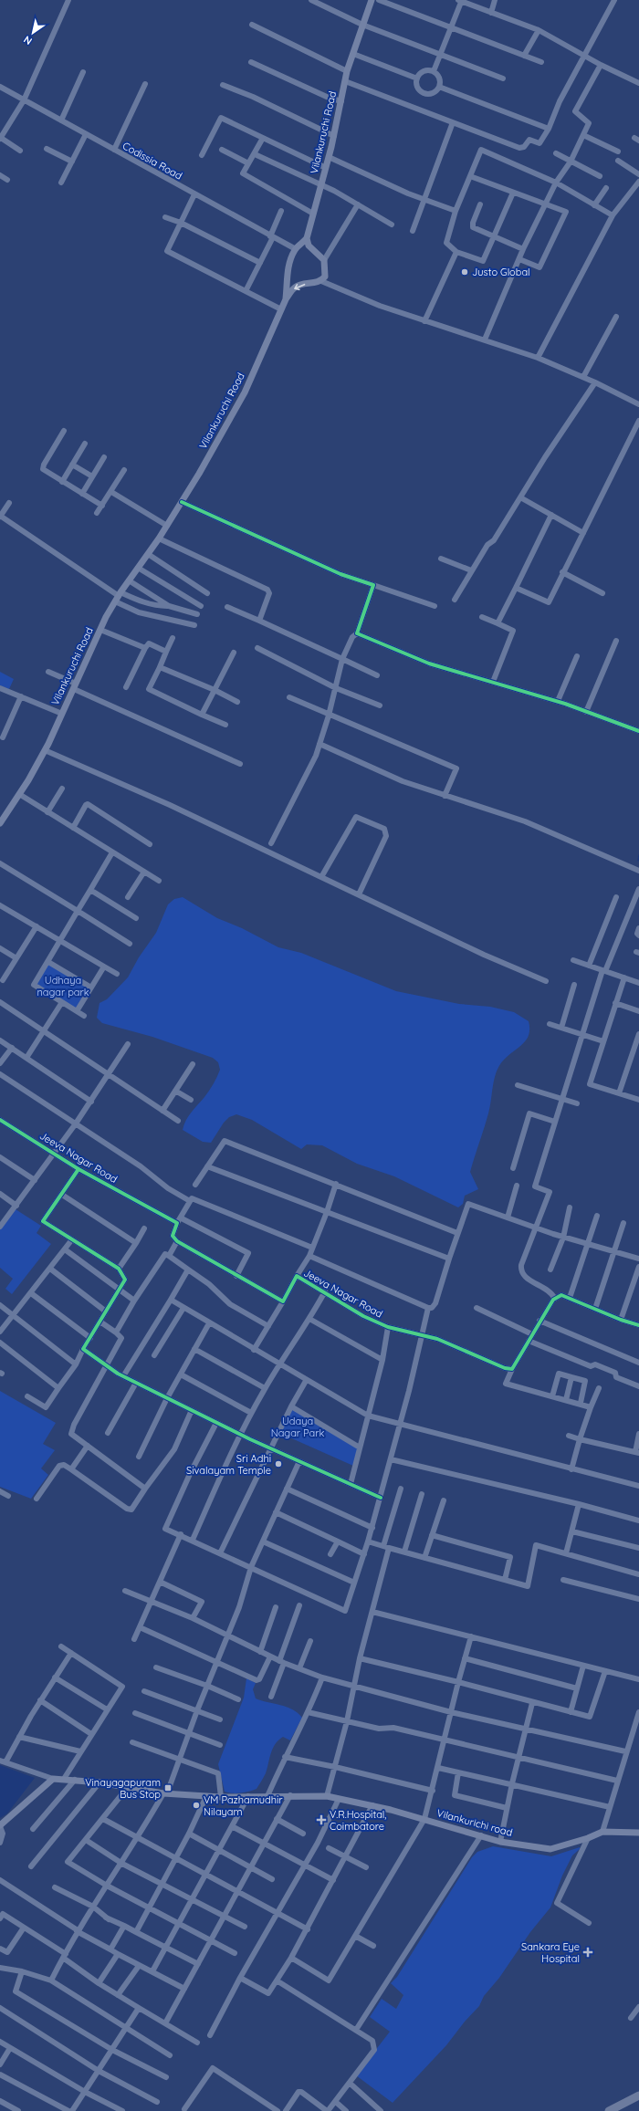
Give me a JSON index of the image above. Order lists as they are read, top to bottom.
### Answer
{
  "streets": {
    "main road": ["Vilankuruchi Road", "Vilankurichi road"],
    "street": ["Codissia Road", "Jeeva Nagar Road"]
  },
  "parks": ["Udhaya nagar park", "Udaya Nagar Park"],
  "places": {
    "other": ["Justo Global", "Sri Adhi Sivalayam Temple", "VM Pazhamudhir Nilayam"],
    "transit": ["Vinayagapuram Bus Stop"],
    "health": ["V.R.Hospital, Coimbatore", "Sankara Eye Hospital"]
  },
  "north": "bottom left"
}
